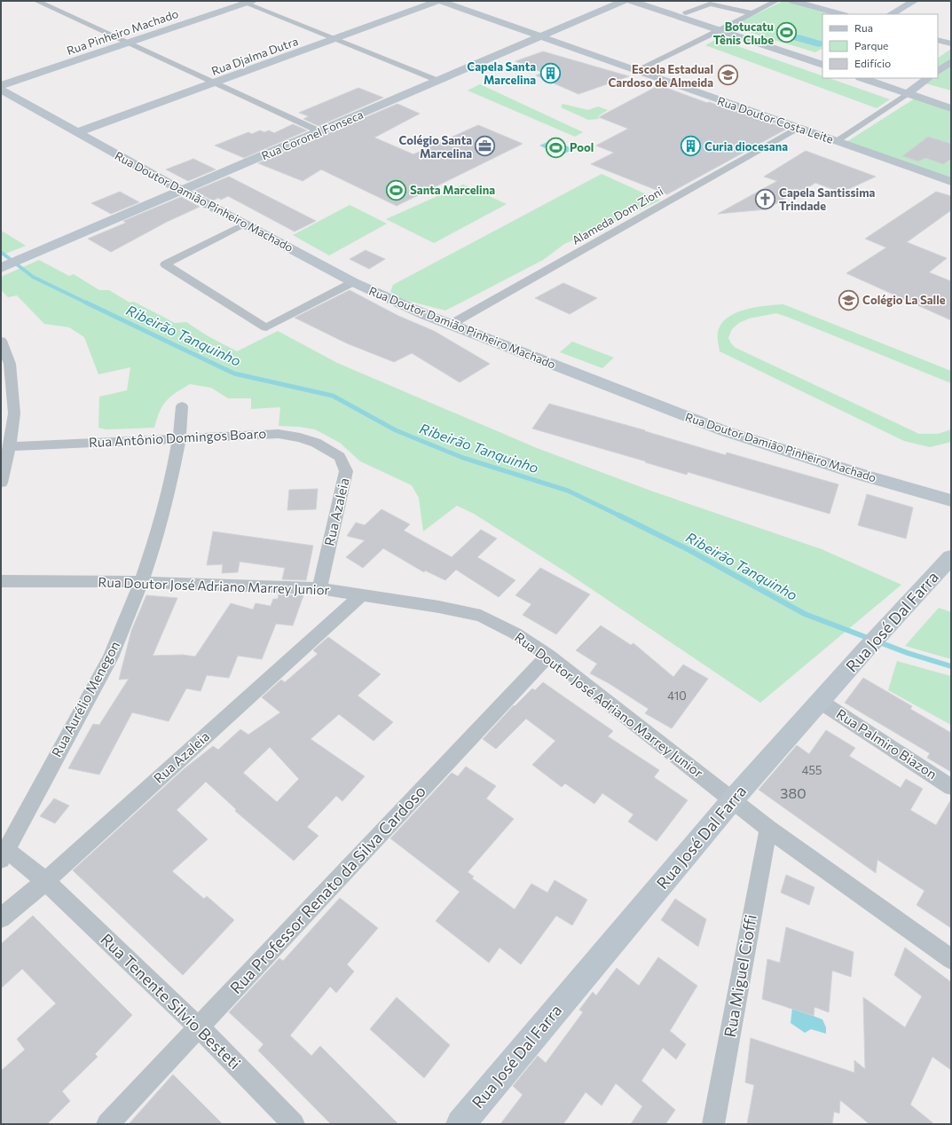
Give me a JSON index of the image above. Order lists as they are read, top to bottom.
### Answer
{
  "streets": {
    "street": [
      "Rua Pinheiro Machado",
      "Rua Djalma Dutra",
      "Rua Doutor Costa Leite",
      "Rua Coronel Fonseca",
      "Rua Doutor Damião Pinheiro Machado",
      "Alameda Dom Zioni",
      "Rua Antônio Domingos Boaro",
      "Rua Azaleia",
      "Rua Doutor José Adriano Marrey Junior",
      "Rua José Dal Farra",
      "Rua Aurélio Menegon",
      "Rua Palmiro Biazon",
      "Rua Professor Renato da Silva Cardoso",
      "Rua Miguel Cioffi",
      "Rua Tenente Silvio Besteti"
    ]
  },
  "crossings": [
    ["Rua Djalma Dutra", "Rua Doutor Costa Leite"],
    ["Rua Djalma Dutra", "Rua Doutor Damião Pinheiro Machado"],
    ["Rua Doutor Costa Leite", "Rua Coronel Fonseca"],
    ["Rua Doutor Costa Leite", "Alameda Dom Zioni"],
    ["Rua Coronel Fonseca", "Rua Doutor Damião Pinheiro Machado"],
    ["Rua Doutor Damião Pinheiro Machado", "Alameda Dom Zioni"],
    ["Rua Antônio Domingos Boaro", "Rua Azaleia"],
    ["Rua Antônio Domingos Boaro", "Rua Aurélio Menegon"],
    ["Rua Azaleia", "Rua Doutor José Adriano Marrey Junior"],
    ["Rua Azaleia", "Rua Tenente Silvio Besteti"],
    ["Rua Doutor José Adriano Marrey Junior", "Rua José Dal Farra"],
    ["Rua Doutor José Adriano Marrey Junior", "Rua Aurélio Menegon"],
    ["Rua Doutor José Adriano Marrey Junior", "Rua Professor Renato da Silva Cardoso"],
    ["Rua Doutor José Adriano Marrey Junior", "Rua Miguel Cioffi"],
    ["Rua José Dal Farra", "Rua Palmiro Biazon"],
    ["Rua Aurélio Menegon", "Rua Tenente Silvio Besteti"],
    ["Rua Professor Renato da Silva Cardoso", "Rua Tenente Silvio Besteti"]
  ],
  "water": ["Ribeirão Tanquinho"],
  "places": {
    "sports": ["Botucatu Tênis Clube", "Pool", "Santa Marcelina"],
    "building": ["Capela Santa Marcelina", "Curia diocesana"],
    "school or university": ["Escola Estadual Cardoso de Almeida", "Colégio La Salle"],
    "office": ["Colégio Santa Marcelina"],
    "church": ["Capela Santissima Trindade"]
  },
  "house_numbers": ["410", "455", "380"],
  "legend": ["Rua", "Parque", "Edifício"]
}
